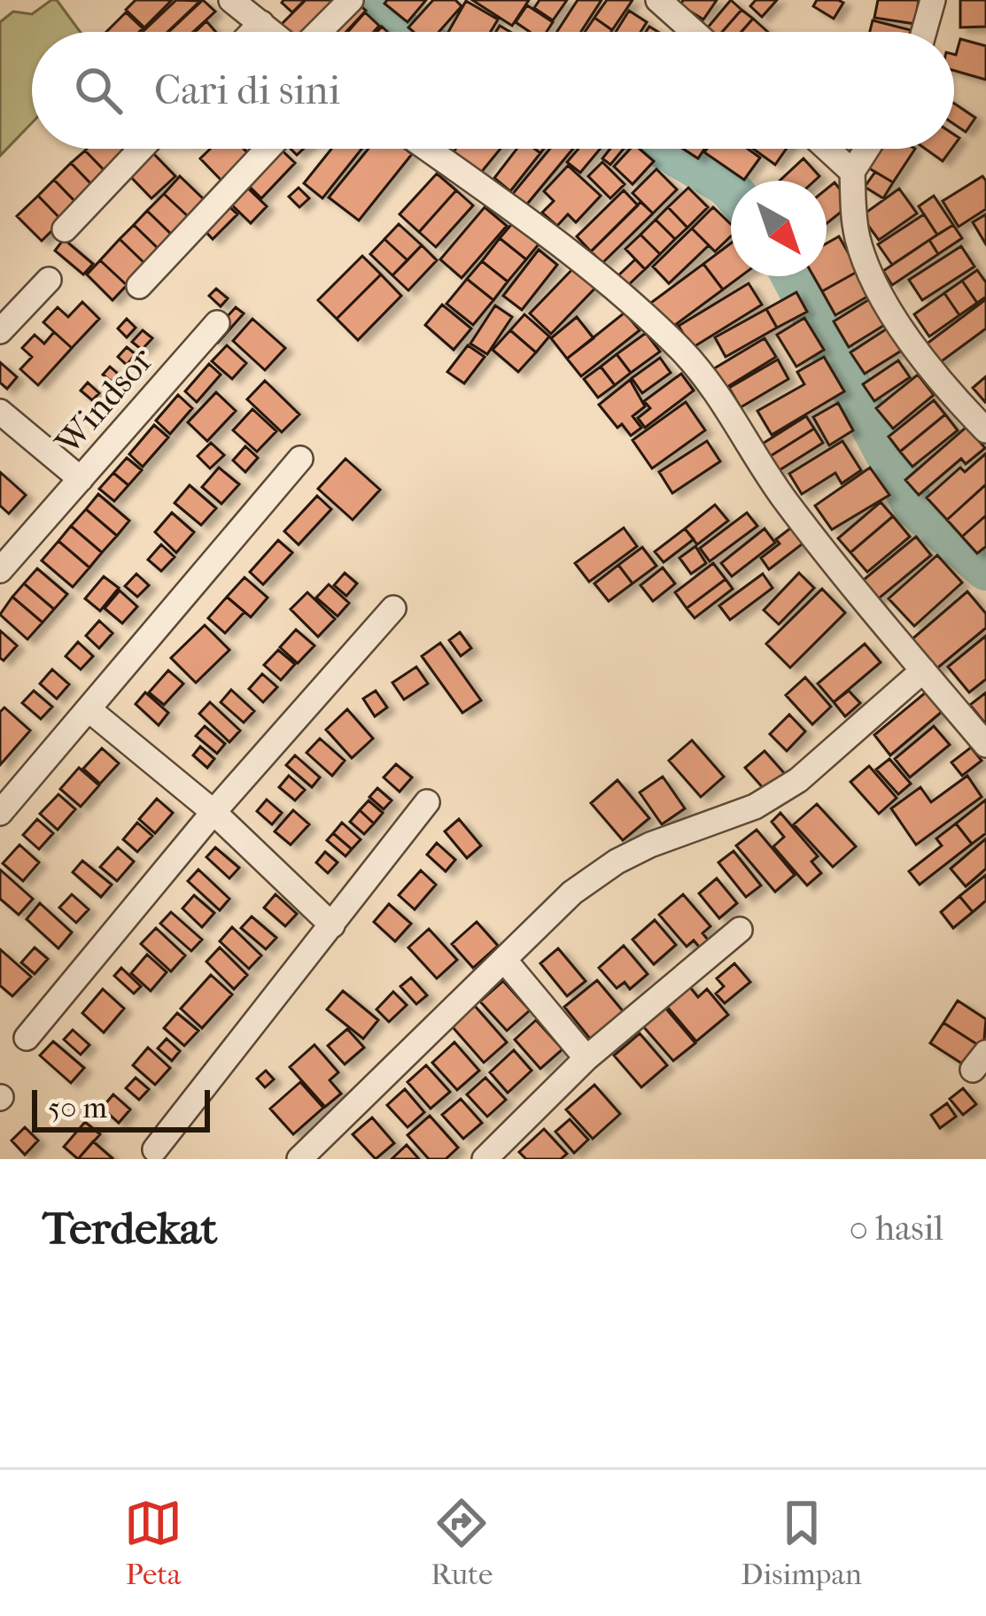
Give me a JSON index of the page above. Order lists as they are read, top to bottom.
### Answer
{
  "streets": {
    "street": ["Windsor"]
  },
  "scale_bar": "50 m",
  "north": "bottom right",
  "page": {
    "search": "Cari di sini",
    "scale": "50 m",
    "heading": ["Terdekat", "0 hasil"],
    "nav": ["Peta", "Rute", "Disimpan"]
  }
}
